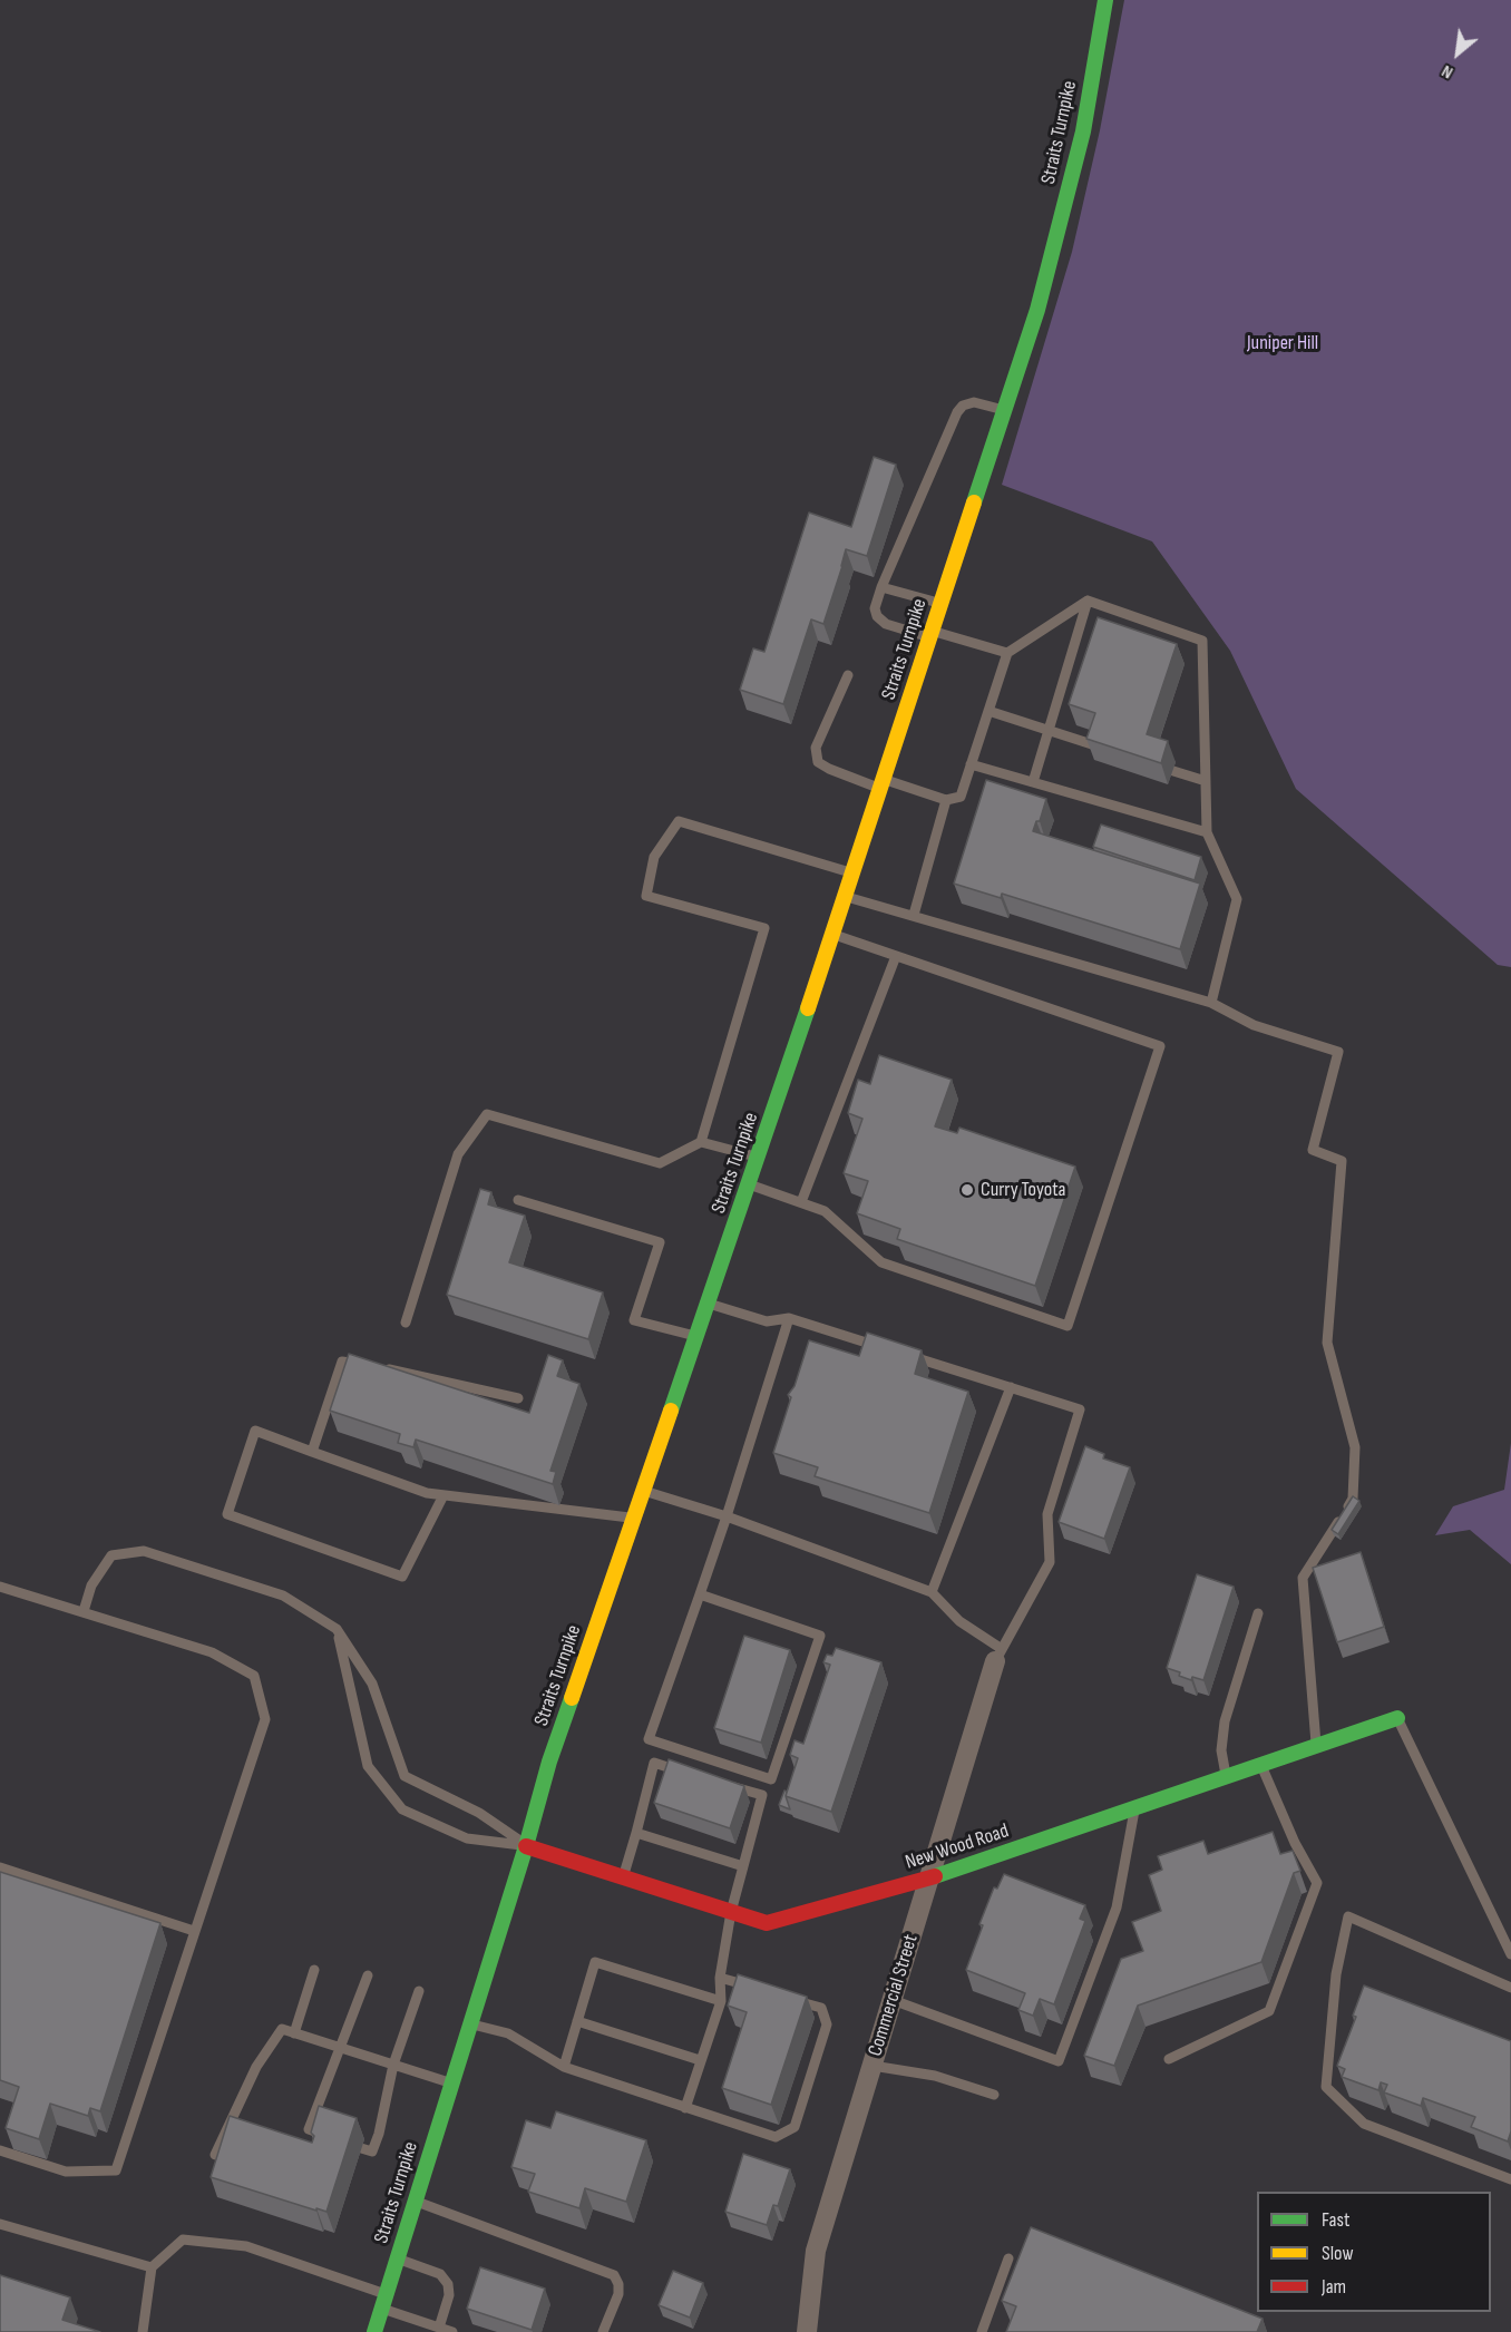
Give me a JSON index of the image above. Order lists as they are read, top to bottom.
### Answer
{
  "streets": {
    "main road": ["Straits Turnpike", "New Wood Road"],
    "street": ["Commercial Street"]
  },
  "crossings": [
    ["Straits Turnpike", "New Wood Road"],
    ["New Wood Road", "Commercial Street"]
  ],
  "parks": ["Juniper Hill"],
  "places": ["Curry Toyota"],
  "legend": ["Fast", "Slow", "Jam"],
  "north": "bottom left"
}
